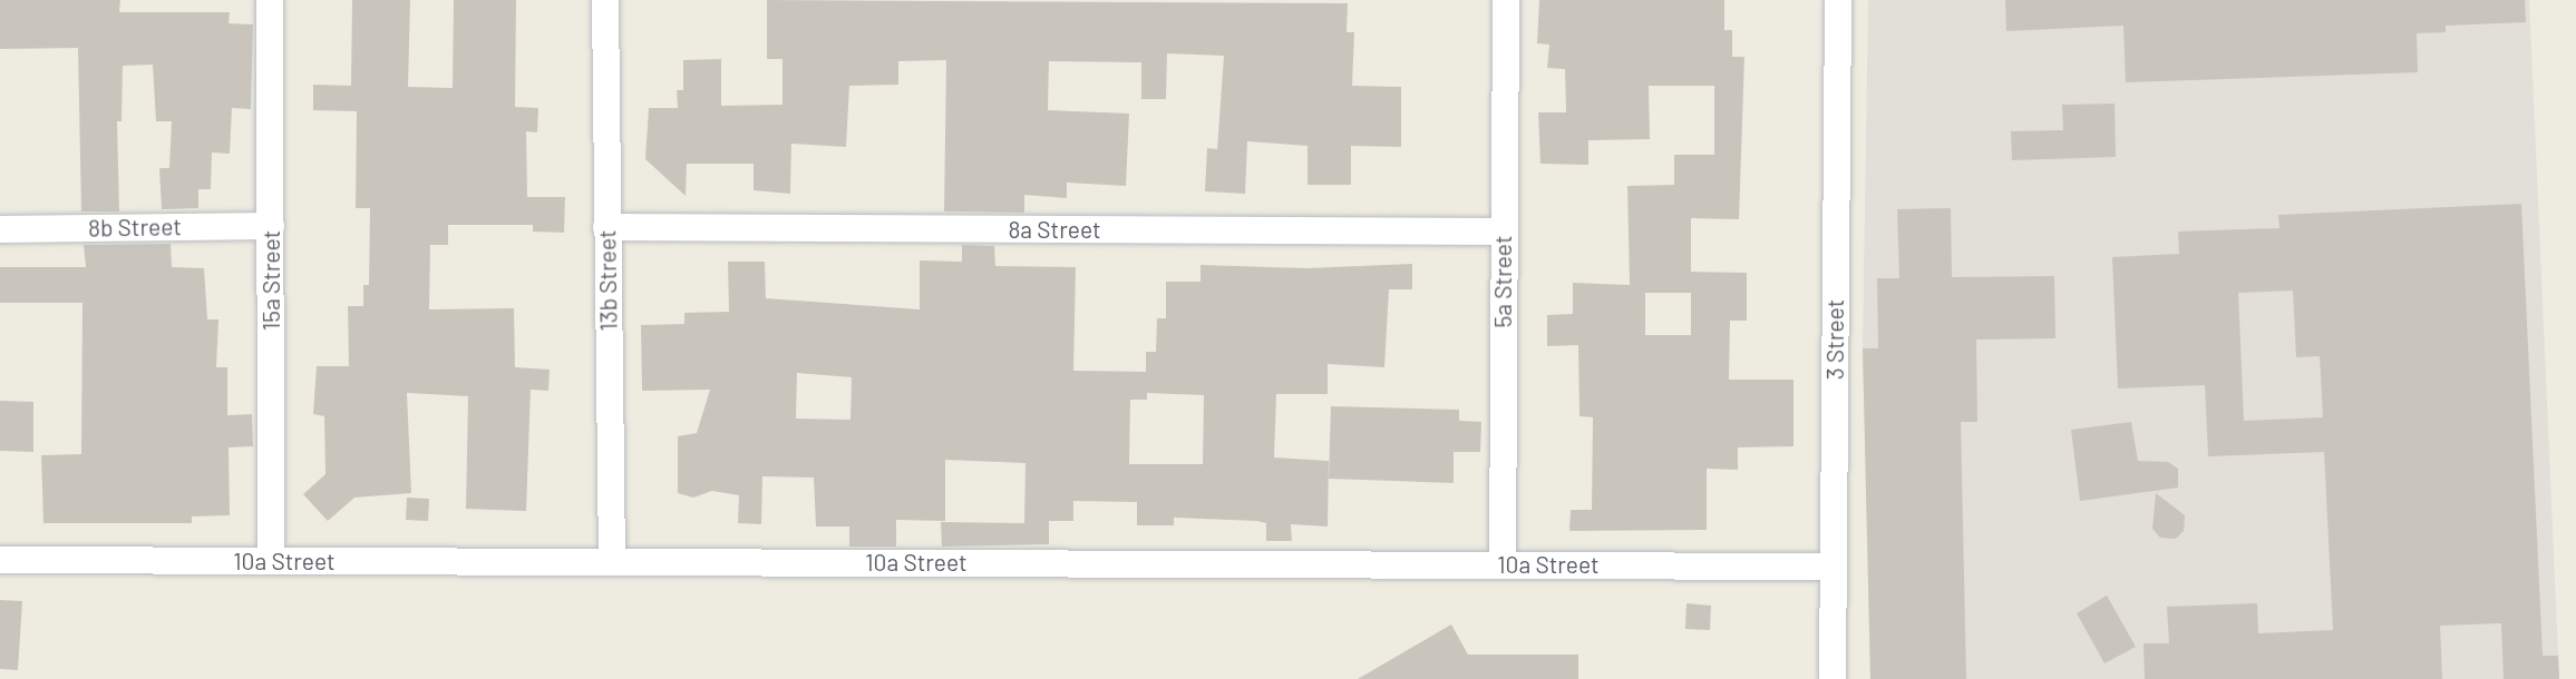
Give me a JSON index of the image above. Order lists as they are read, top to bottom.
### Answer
{
  "streets": {
    "street": [
      "8b Street",
      "8a Street",
      "15a Street",
      "13b Street",
      "5a Street",
      "3 Street",
      "10a Street"
    ]
  },
  "crossings": [
    ["8b Street", "15a Street"],
    ["8a Street", "13b Street"],
    ["8a Street", "5a Street"],
    ["15a Street", "10a Street"],
    ["13b Street", "10a Street"],
    ["5a Street", "10a Street"],
    ["3 Street", "10a Street"]
  ]
}
